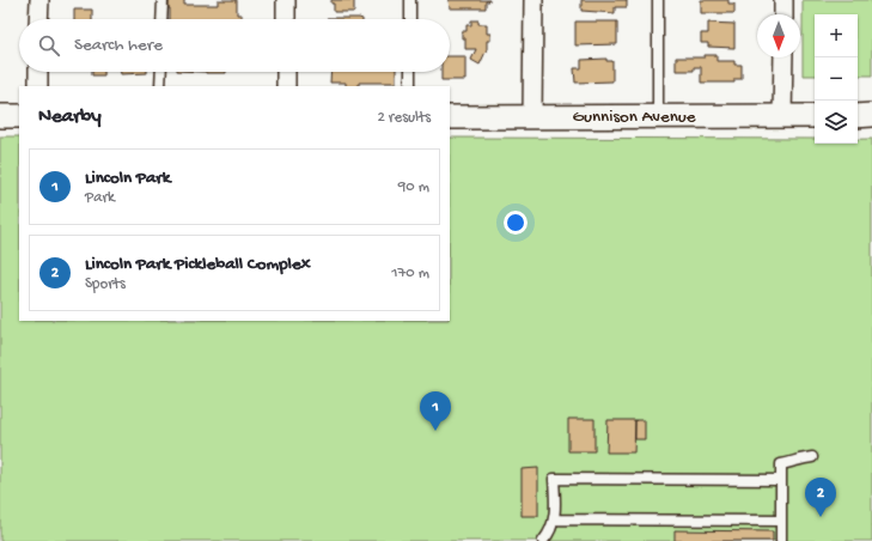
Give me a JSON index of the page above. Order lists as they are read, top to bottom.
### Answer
{
  "streets": {
    "street": ["Gunnison Avenue"]
  },
  "north": "bottom",
  "page": {
    "map_buttons": ["+", "−"],
    "search": "Search here",
    "heading": ["Nearby", "2 results"],
    "list": [
      {
        "mark": "1",
        "name": "Lincoln Park",
        "note": "Park",
        "value": "90 m"
      },
      {
        "mark": "2",
        "name": "Lincoln Park Pickleball Complex",
        "note": "Sports",
        "value": "170 m"
      }
    ],
    "pins": ["1", "2"]
  }
}
